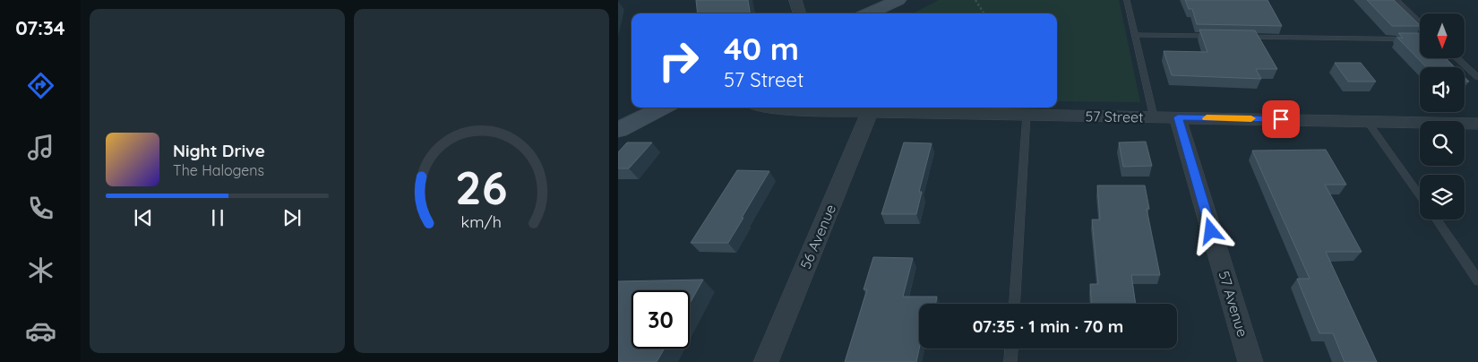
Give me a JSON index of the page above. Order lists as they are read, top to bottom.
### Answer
{
  "streets": {
    "street": ["57 Street", "56 Avenue", "57 Avenue"]
  },
  "crossings": [
    ["57 Street", "56 Avenue"],
    ["57 Street", "57 Avenue"]
  ],
  "north": "bottom",
  "page": {
    "tabs": "07:34",
    "turn": ["40 m", "57 Street"],
    "song": ["Night Drive", "The Halogens"],
    "limit": "30",
    "trip": "07:35 · 1 min · 70 m",
    "gauge": ["26", "km/h"]
  }
}
